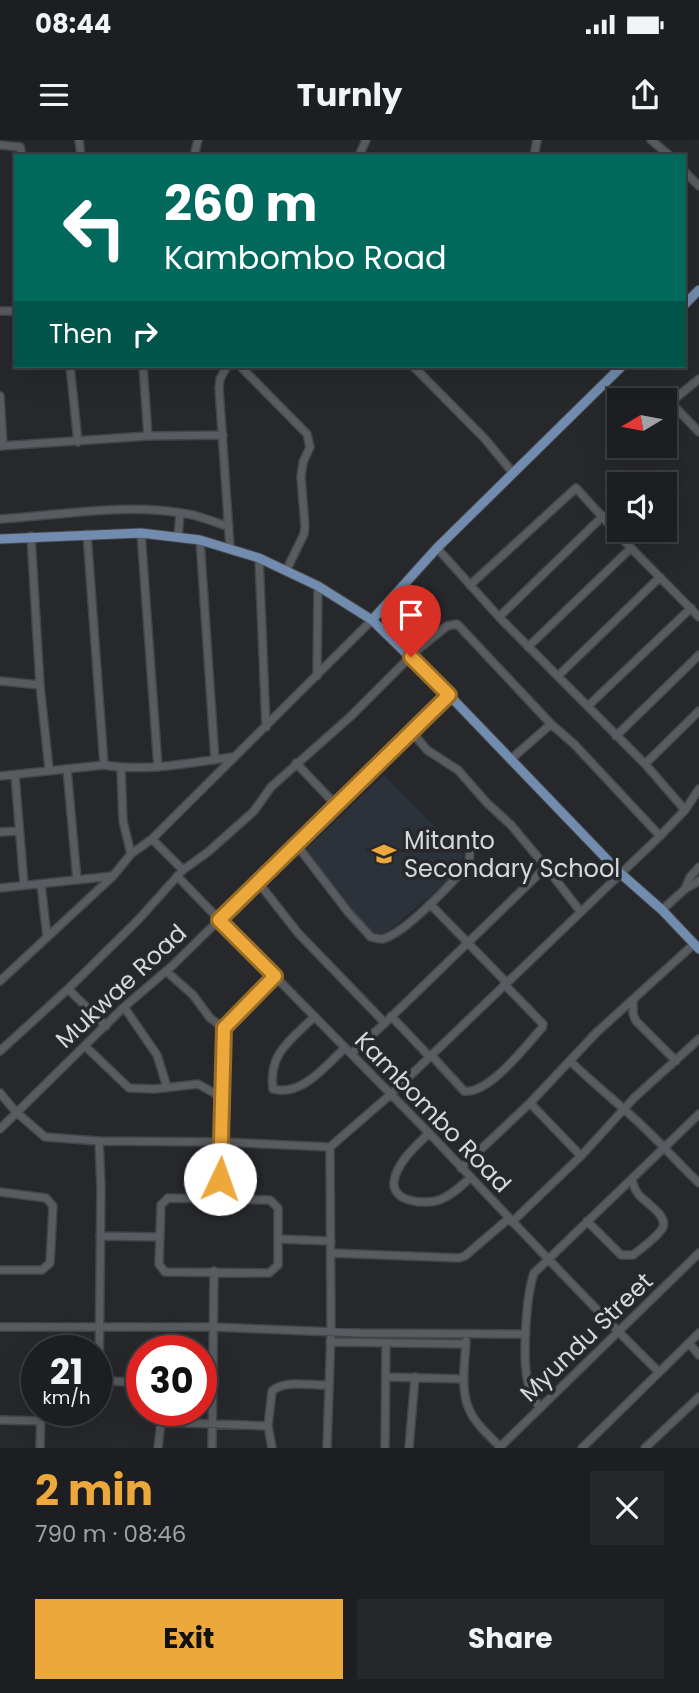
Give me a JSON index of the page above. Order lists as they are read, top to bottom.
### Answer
{
  "streets": {
    "street": ["Mukwae Road", "Kambombo Road", "Myundu Street"]
  },
  "crossings": [
    ["Mukwae Road", "Kambombo Road"],
    ["Kambombo Road", "Myundu Street"]
  ],
  "places": {
    "school or university": ["Mitanto Secondary School"]
  },
  "north": "left",
  "page": {
    "status": "08:44",
    "header": "Turnly",
    "turn": ["260 m", "Kambombo Road"],
    "then": "Then",
    "speed": "21 km/h",
    "limit": "30",
    "heading": ["2 min", "790 m · 08:46"],
    "buttons": ["Exit", "Share"]
  }
}
